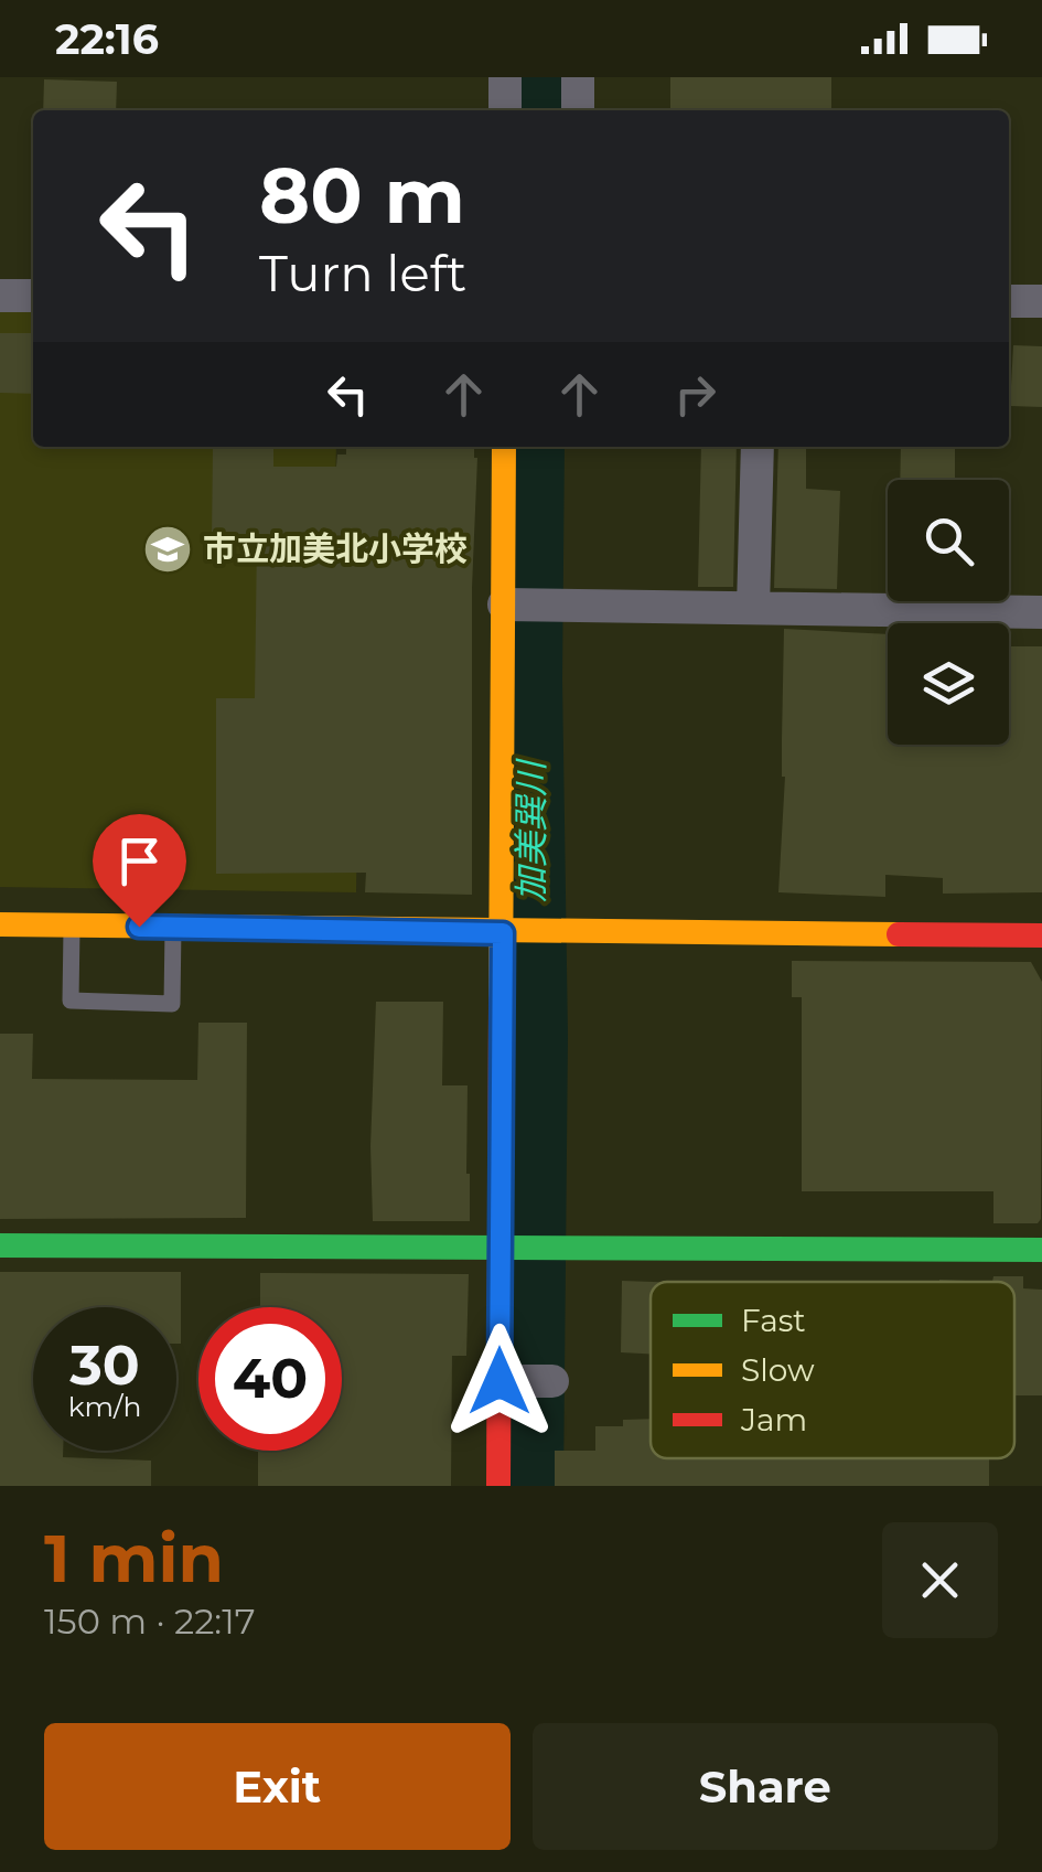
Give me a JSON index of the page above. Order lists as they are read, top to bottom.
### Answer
{
  "water": ["加美巽川"],
  "places": {
    "school or university": ["市立加美北小学校"]
  },
  "legend": ["Fast", "Slow", "Jam"],
  "page": {
    "status": "22:16",
    "turn": ["80 m", "Turn left"],
    "speed": "30 km/h",
    "limit": "40",
    "heading": ["1 min", "150 m · 22:17"],
    "buttons": ["Exit", "Share"]
  }
}
